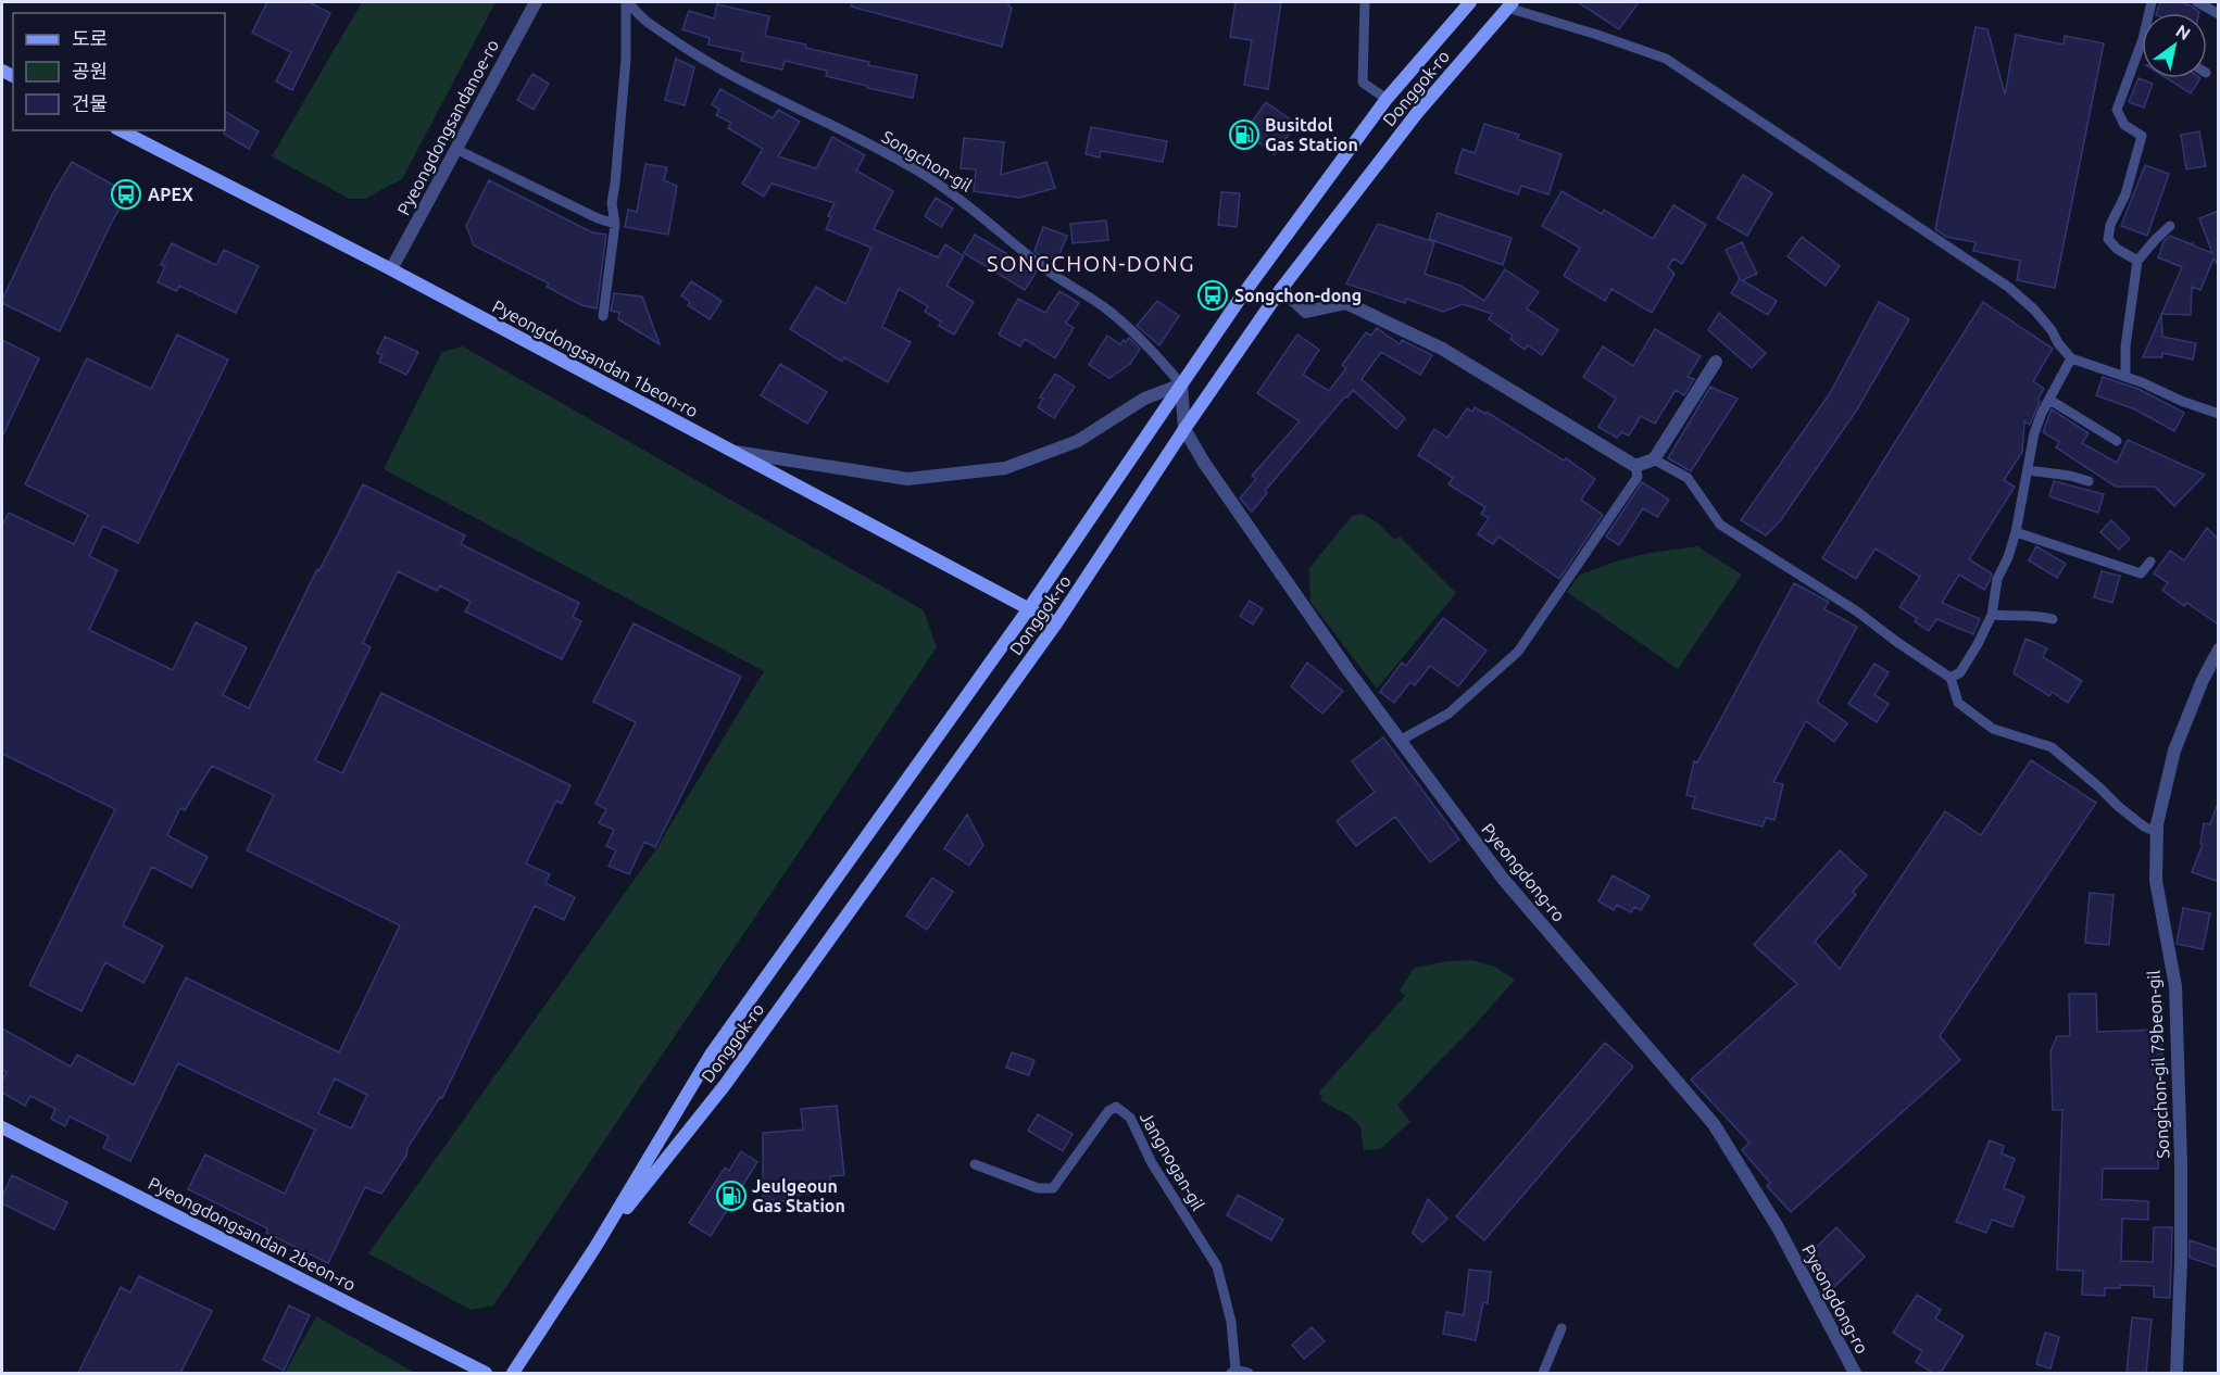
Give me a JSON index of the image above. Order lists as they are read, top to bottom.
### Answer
{
  "streets": {
    "main road": ["Donggok-ro", "Pyeongdongsandan 1beon-ro", "Pyeongdongsandan 2beon-ro"],
    "street": ["Pyeongdongsandanoe-ro", "Pyeongdong-ro", "Songchon-gil 79beon-gil"],
    "lane": ["Songchon-gil", "Jangnogan-gil"]
  },
  "crossings": [
    ["Donggok-ro", "Songchon-gil"],
    ["Donggok-ro", "Pyeongdongsandan 1beon-ro"],
    ["Donggok-ro", "Pyeongdong-ro"],
    ["Pyeongdongsandanoe-ro", "Pyeongdongsandan 1beon-ro"],
    ["Songchon-gil", "Pyeongdong-ro"]
  ],
  "districts": ["SONGCHON-DONG"],
  "places": {
    "fuel station": ["Busitdol Gas Station", "Jeulgeoun Gas Station"],
    "bus stop": ["APEX", "Songchon-dong"]
  },
  "legend": ["도로", "공원", "건물"],
  "north": "top right"
}
